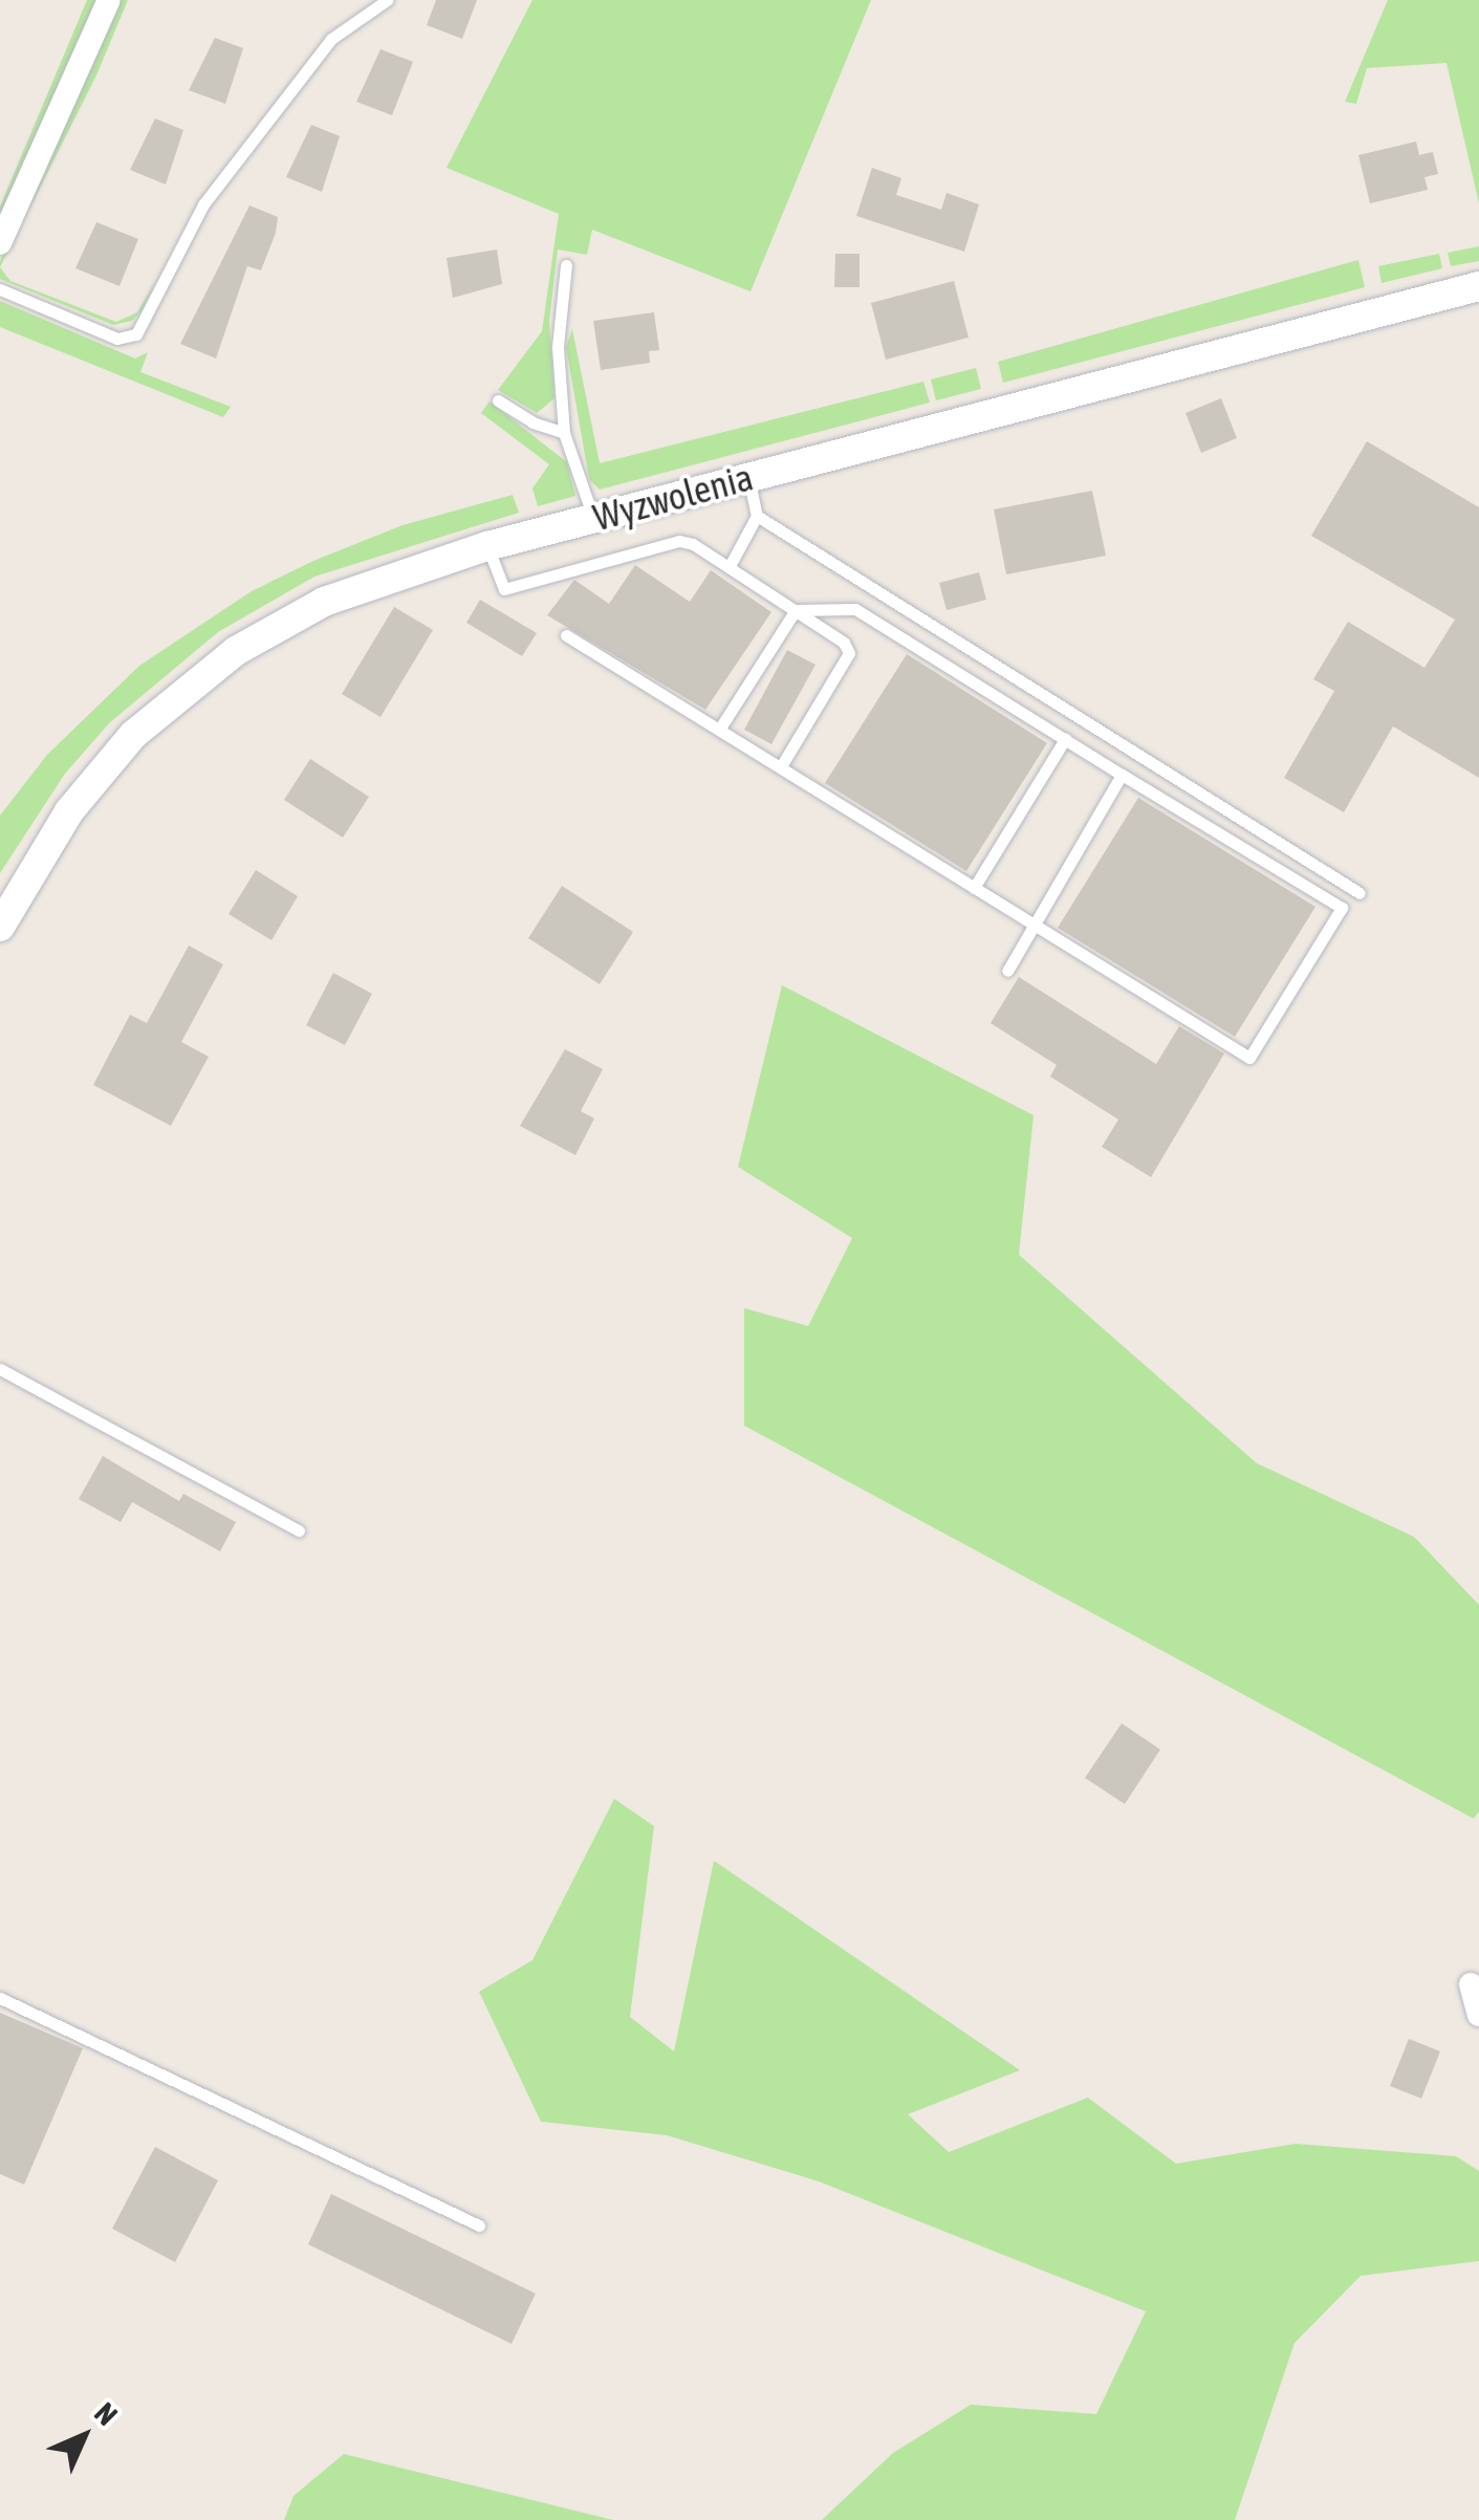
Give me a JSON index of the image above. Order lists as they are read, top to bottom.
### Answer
{
  "streets": {
    "street": ["Wyzwolenia"]
  },
  "north": "top right"
}
